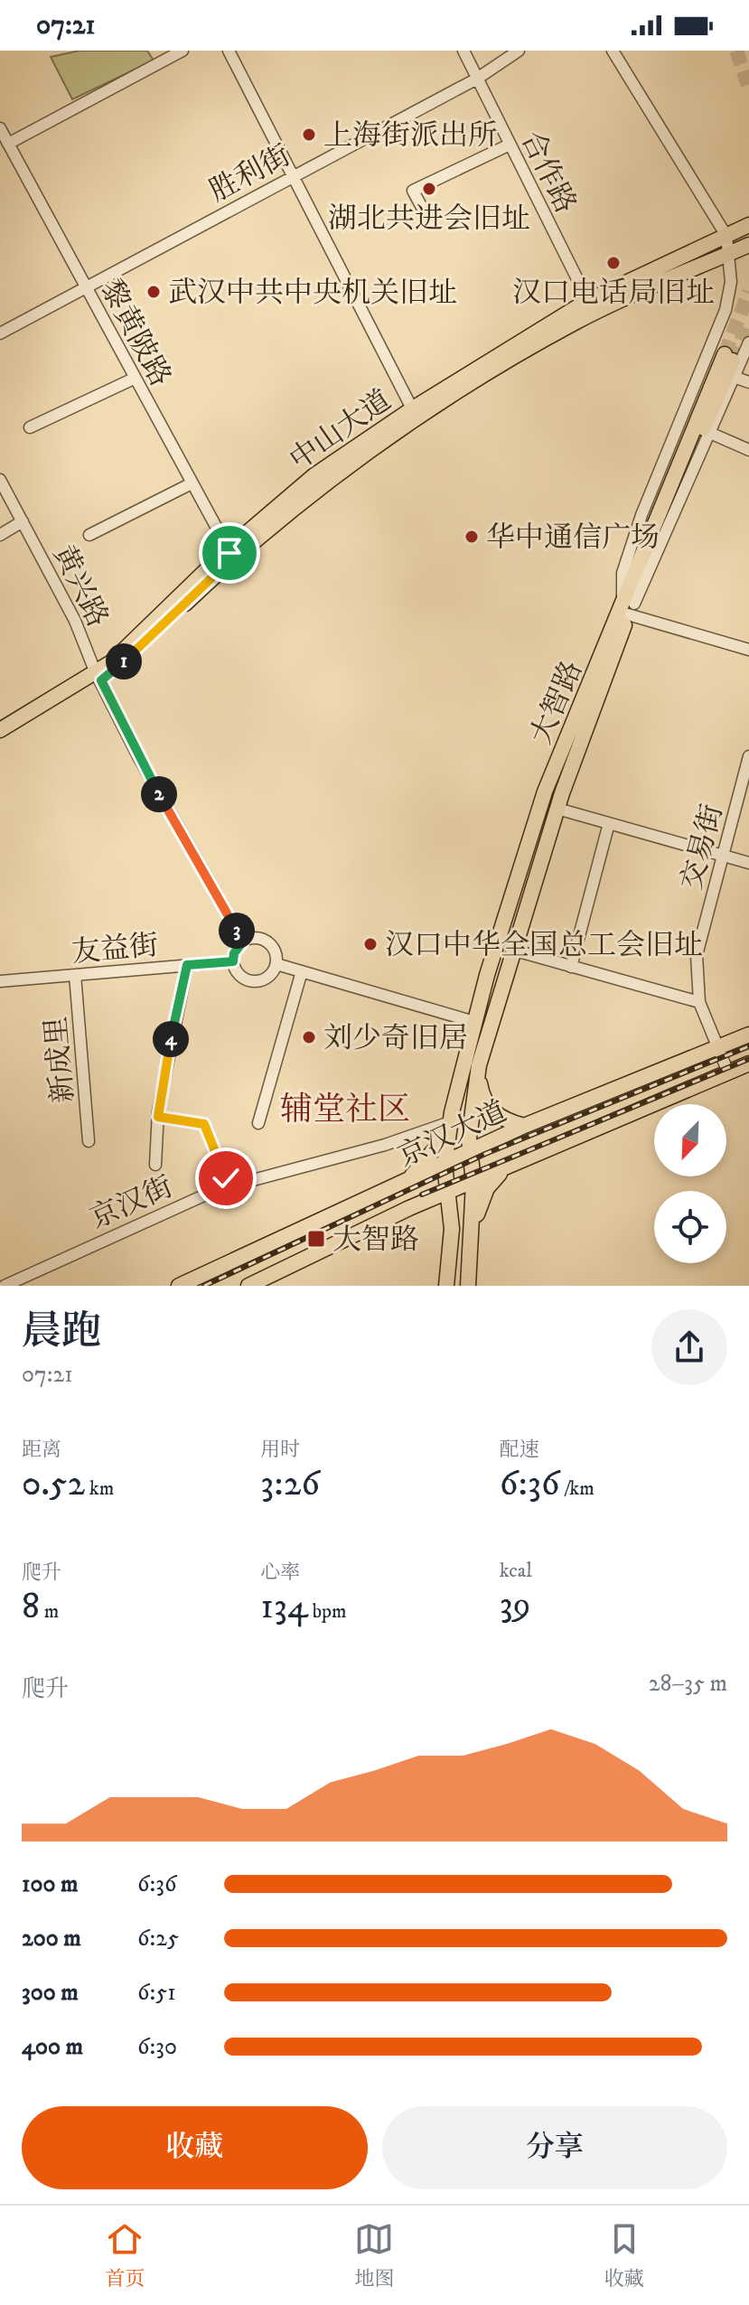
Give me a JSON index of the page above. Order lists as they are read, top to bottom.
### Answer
{
  "streets": {
    "main road": ["中山大道", "大智路", "京汉大道"],
    "street": [
      "合作路",
      "胜利街",
      "黎黄陂路",
      "黄兴路",
      "交易街",
      "友益街",
      "新成里",
      "京汉街"
    ]
  },
  "crossings": [
    ["合作路", "胜利街"],
    ["合作路", "中山大道"],
    ["胜利街", "黎黄陂路"],
    ["黎黄陂路", "中山大道"],
    ["中山大道", "黄兴路"],
    ["中山大道", "大智路"],
    ["黄兴路", "友益街"],
    ["大智路", "京汉大道"],
    ["交易街", "京汉大道"],
    ["友益街", "新成里"]
  ],
  "districts": ["辅堂社区"],
  "places": {
    "other": [
      "上海街派出所",
      "湖北共进会旧址",
      "汉口电话局旧址",
      "武汉中共中央机关旧址",
      "华中通信广场",
      "汉口中华全国总工会旧址",
      "刘少奇旧居"
    ],
    "transit": ["大智路"]
  },
  "north": "bottom left",
  "page": {
    "status": "07:21",
    "pins": [
      "1",
      "2",
      "3",
      "4"
    ],
    "heading": ["晨跑", "07:21"],
    "stats": [
      ["距离", "0.52 km"],
      ["用时", "3:26"],
      ["配速", "6:36 /km"],
      ["爬升", "8 m"],
      ["心率", "134 bpm"],
      ["kcal", "39"]
    ],
    "chart": ["爬升", "28–35 m"],
    "list": [
      {
        "name": "100 m",
        "note": "6:36"
      },
      {
        "name": "200 m",
        "note": "6:25"
      },
      {
        "name": "300 m",
        "note": "6:51"
      },
      {
        "name": "400 m",
        "note": "6:30"
      }
    ],
    "buttons": ["收藏", "分享"],
    "tabs": ["首页", "地图", "收藏"]
  }
}
